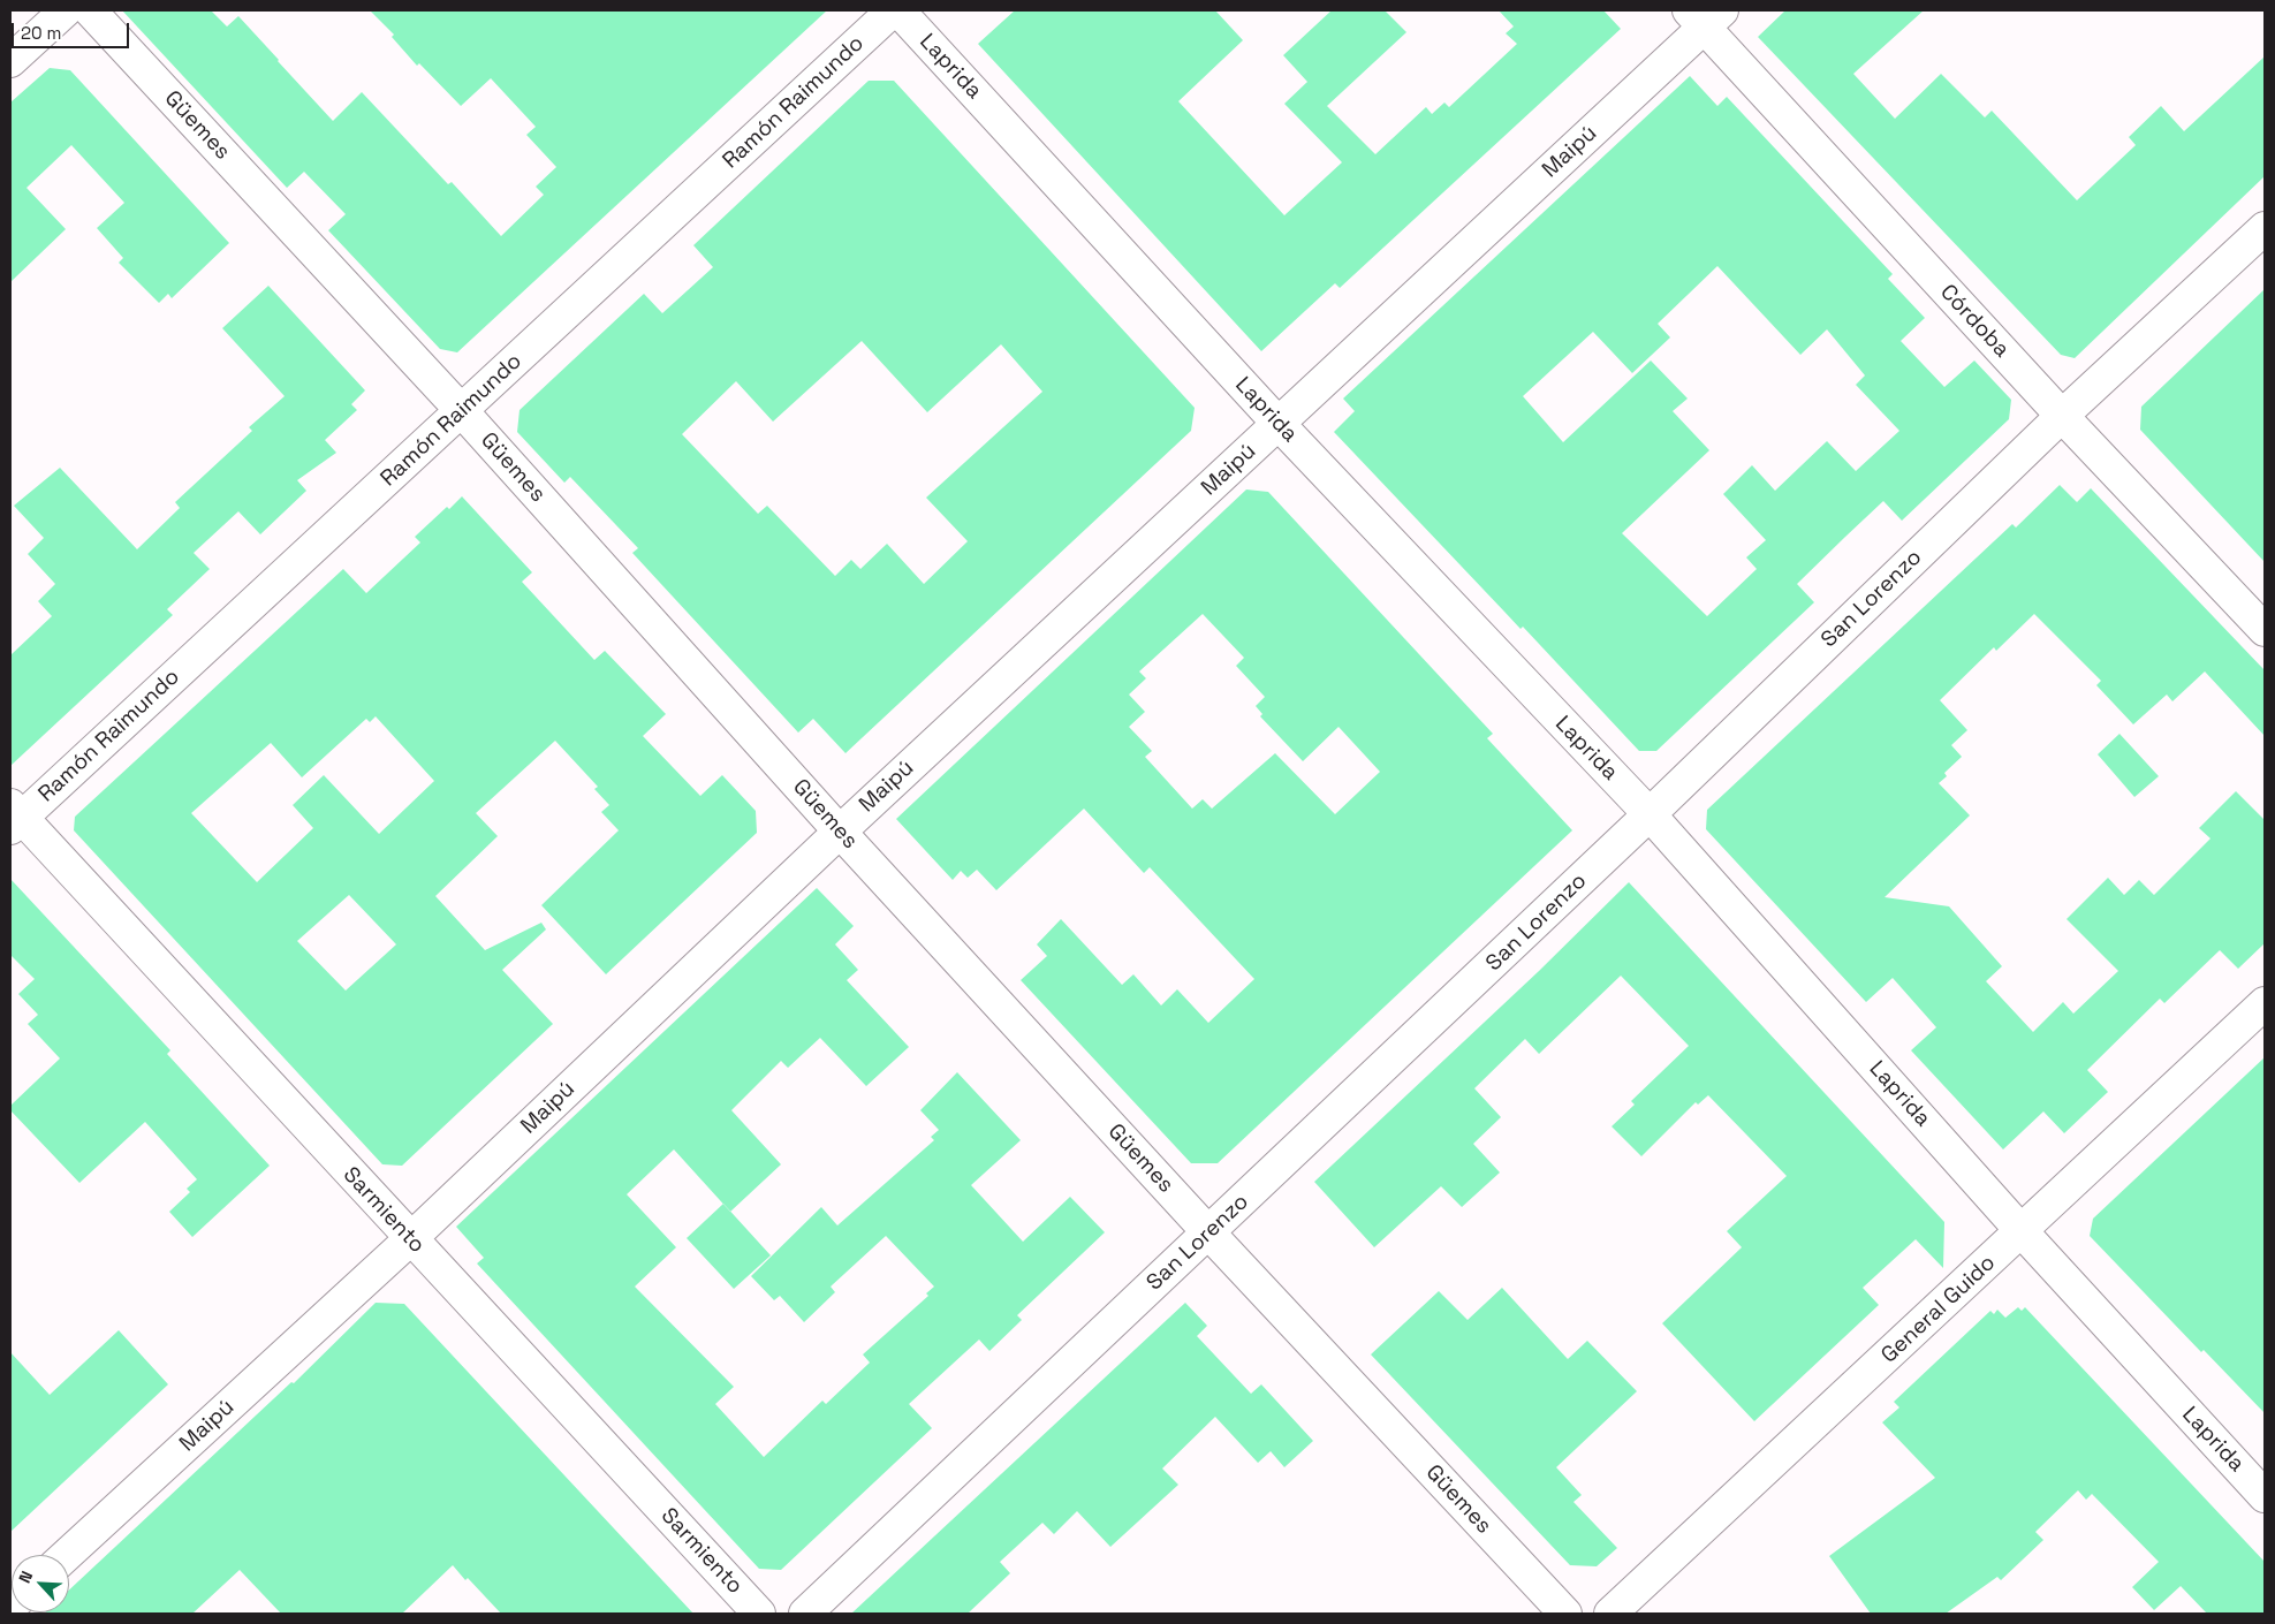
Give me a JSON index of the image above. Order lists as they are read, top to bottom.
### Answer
{
  "streets": {
    "street": [
      "Laprida",
      "Ramón Raimundo",
      "Güemes",
      "Maipú",
      "Córdoba",
      "San Lorenzo",
      "Sarmiento",
      "General Guido"
    ]
  },
  "crossings": [
    ["Laprida", "Maipú"],
    ["Laprida", "San Lorenzo"],
    ["Laprida", "General Guido"],
    ["Ramón Raimundo", "Güemes"],
    ["Ramón Raimundo", "Sarmiento"],
    ["Güemes", "Maipú"],
    ["Güemes", "San Lorenzo"],
    ["Maipú", "Córdoba"],
    ["Maipú", "Sarmiento"],
    ["Córdoba", "San Lorenzo"]
  ],
  "scale_bar": "20 m",
  "north": "top left"
}
